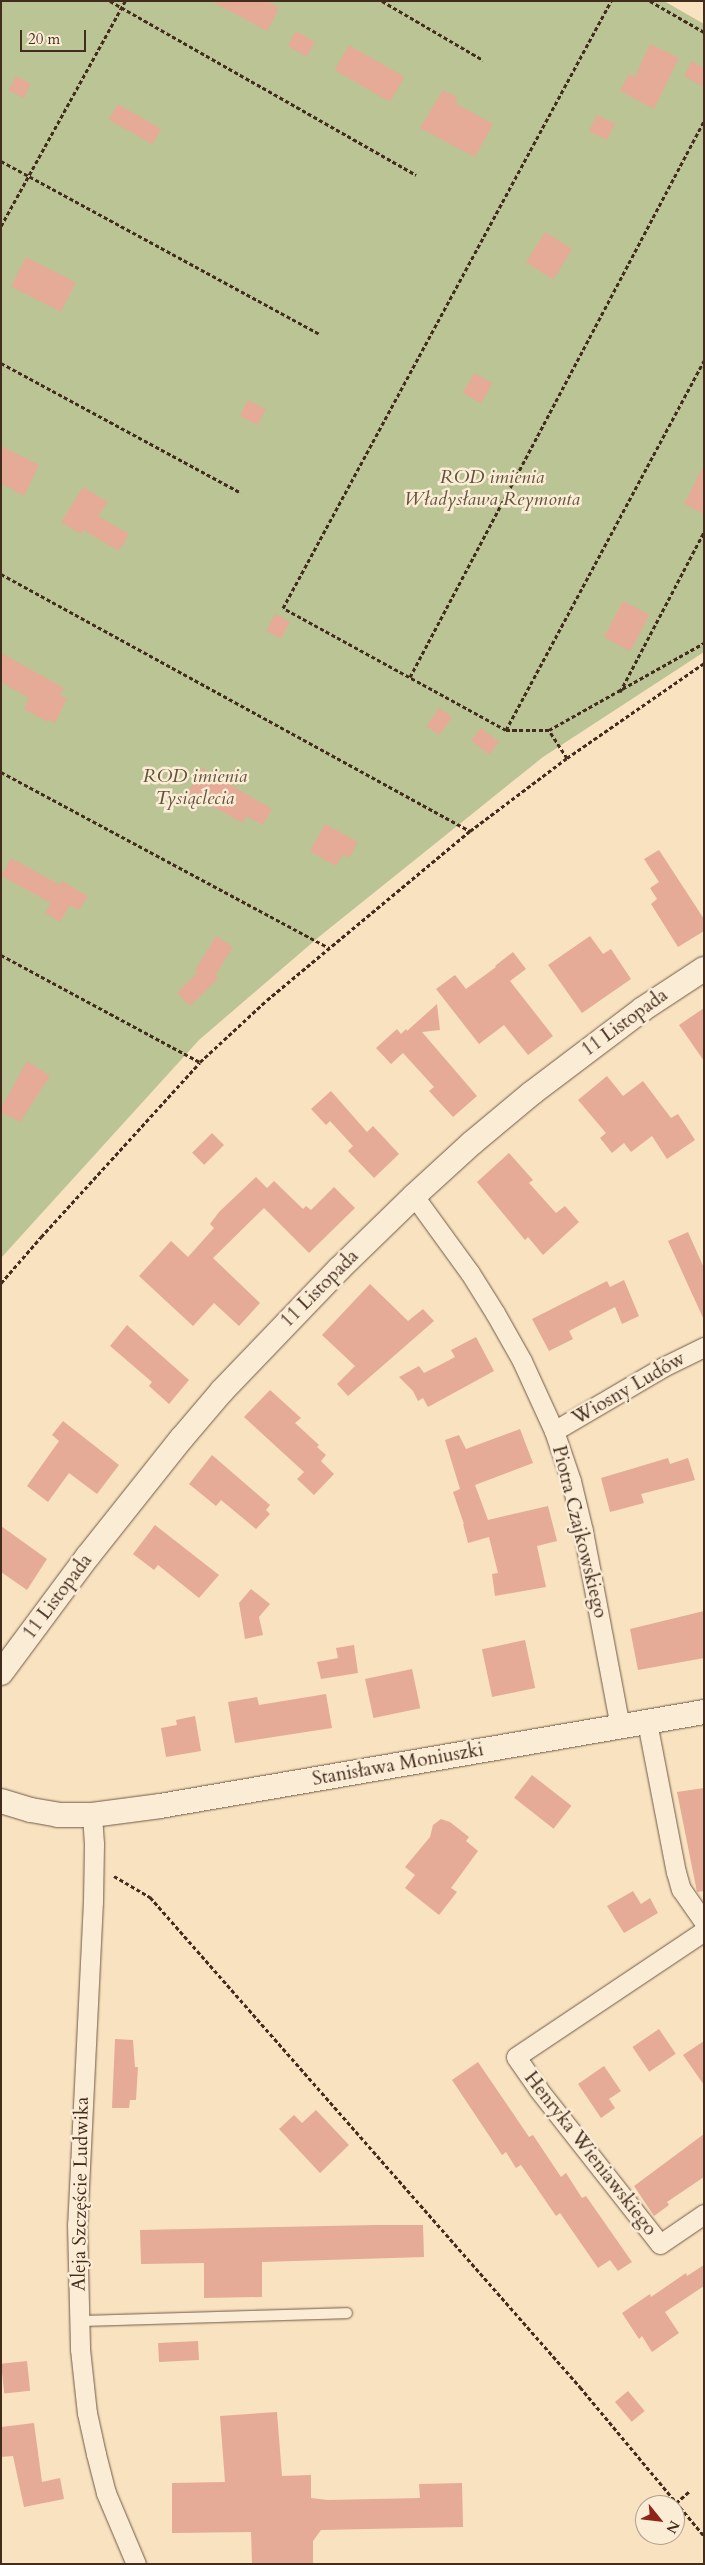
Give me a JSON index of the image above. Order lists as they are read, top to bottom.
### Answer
{
  "streets": {
    "street": [
      "11 Listopada",
      "Wiosny Ludów",
      "Piotra Czajkowskiego",
      "Stanisława Moniuszki",
      "Henryka Wieniawskiego",
      "Aleja Szczęście Ludwika"
    ]
  },
  "crossings": [
    ["11 Listopada", "Piotra Czajkowskiego"],
    ["Wiosny Ludów", "Piotra Czajkowskiego"],
    ["Piotra Czajkowskiego", "Stanisława Moniuszki"],
    ["Stanisława Moniuszki", "Aleja Szczęście Ludwika"]
  ],
  "parks": ["ROD imienia Władysława Reymonta", "ROD imienia Tysiąclecia"],
  "scale_bar": "20 m",
  "north": "bottom right"
}
